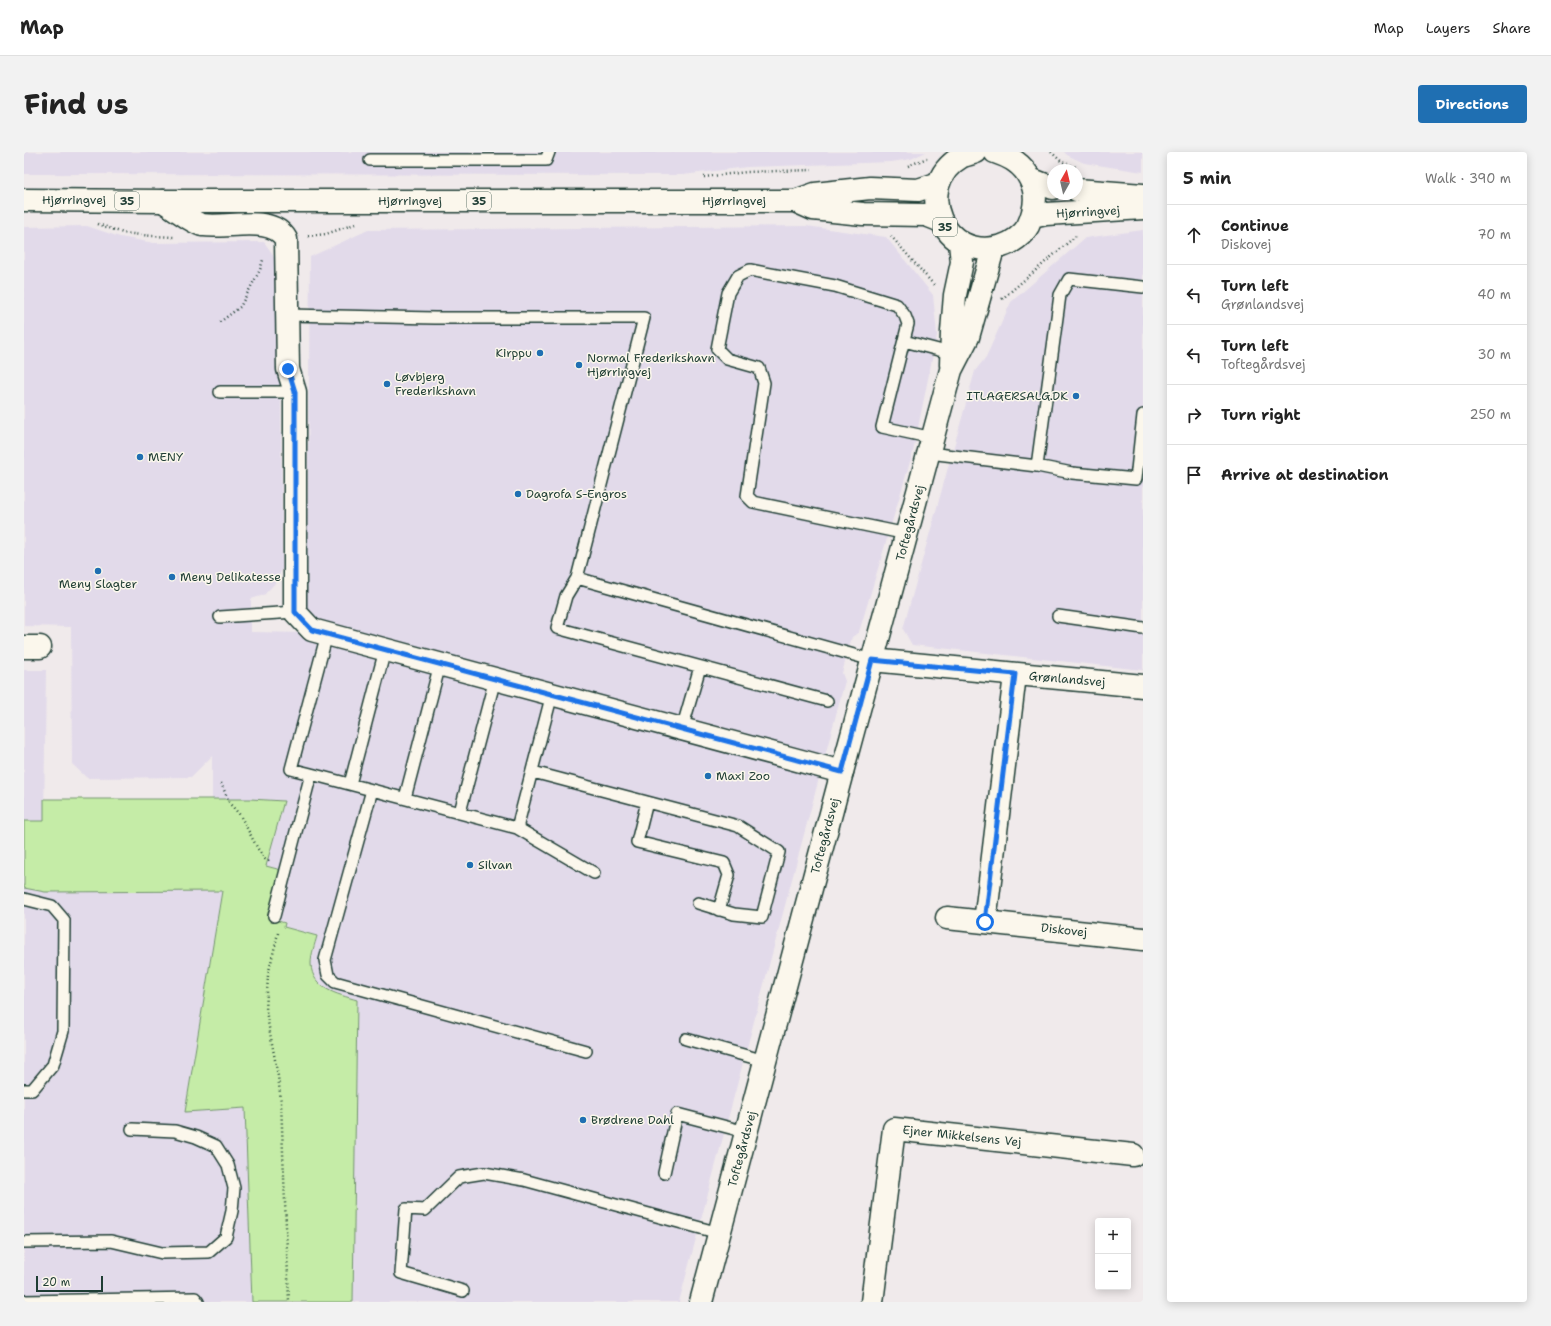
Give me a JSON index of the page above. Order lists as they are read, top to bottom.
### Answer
{
  "streets": {
    "street": [
      "Hjørringvej",
      "35",
      "Toftegårdsvej",
      "Grønlandsvej",
      "Diskovej",
      "Ejner Mikkelsens Vej"
    ]
  },
  "crossings": [
    ["Hjørringvej", "35"],
    ["35", "Toftegårdsvej"],
    ["Toftegårdsvej", "Grønlandsvej"]
  ],
  "places": [
    "Kirppu",
    "Normal Frederikshavn Hjørringvej",
    "Løvbjerg Frederikshavn",
    "ITLAGERSALG.DK",
    "MENY",
    "Dagrofa S-Engros",
    "Meny Slagter",
    "Meny Delikatesse",
    "Maxi Zoo",
    "Silvan",
    "Brødrene Dahl"
  ],
  "scale_bar": "20 m",
  "north": "top",
  "page": {
    "header": "Map",
    "nav": ["Map", "Layers", "Share"],
    "title": "Find us",
    "buttons": "Directions",
    "heading": ["5 min", "Walk · 390 m"],
    "list": [
      ["Continue", "Diskovej", "70 m"],
      ["Turn left", "Grønlandsvej", "40 m"],
      ["Turn left", "Toftegårdsvej", "30 m"],
      ["Turn right", "250 m"],
      "Arrive at destination"
    ],
    "map_buttons": ["+", "−"],
    "scale": "20 m"
  }
}
